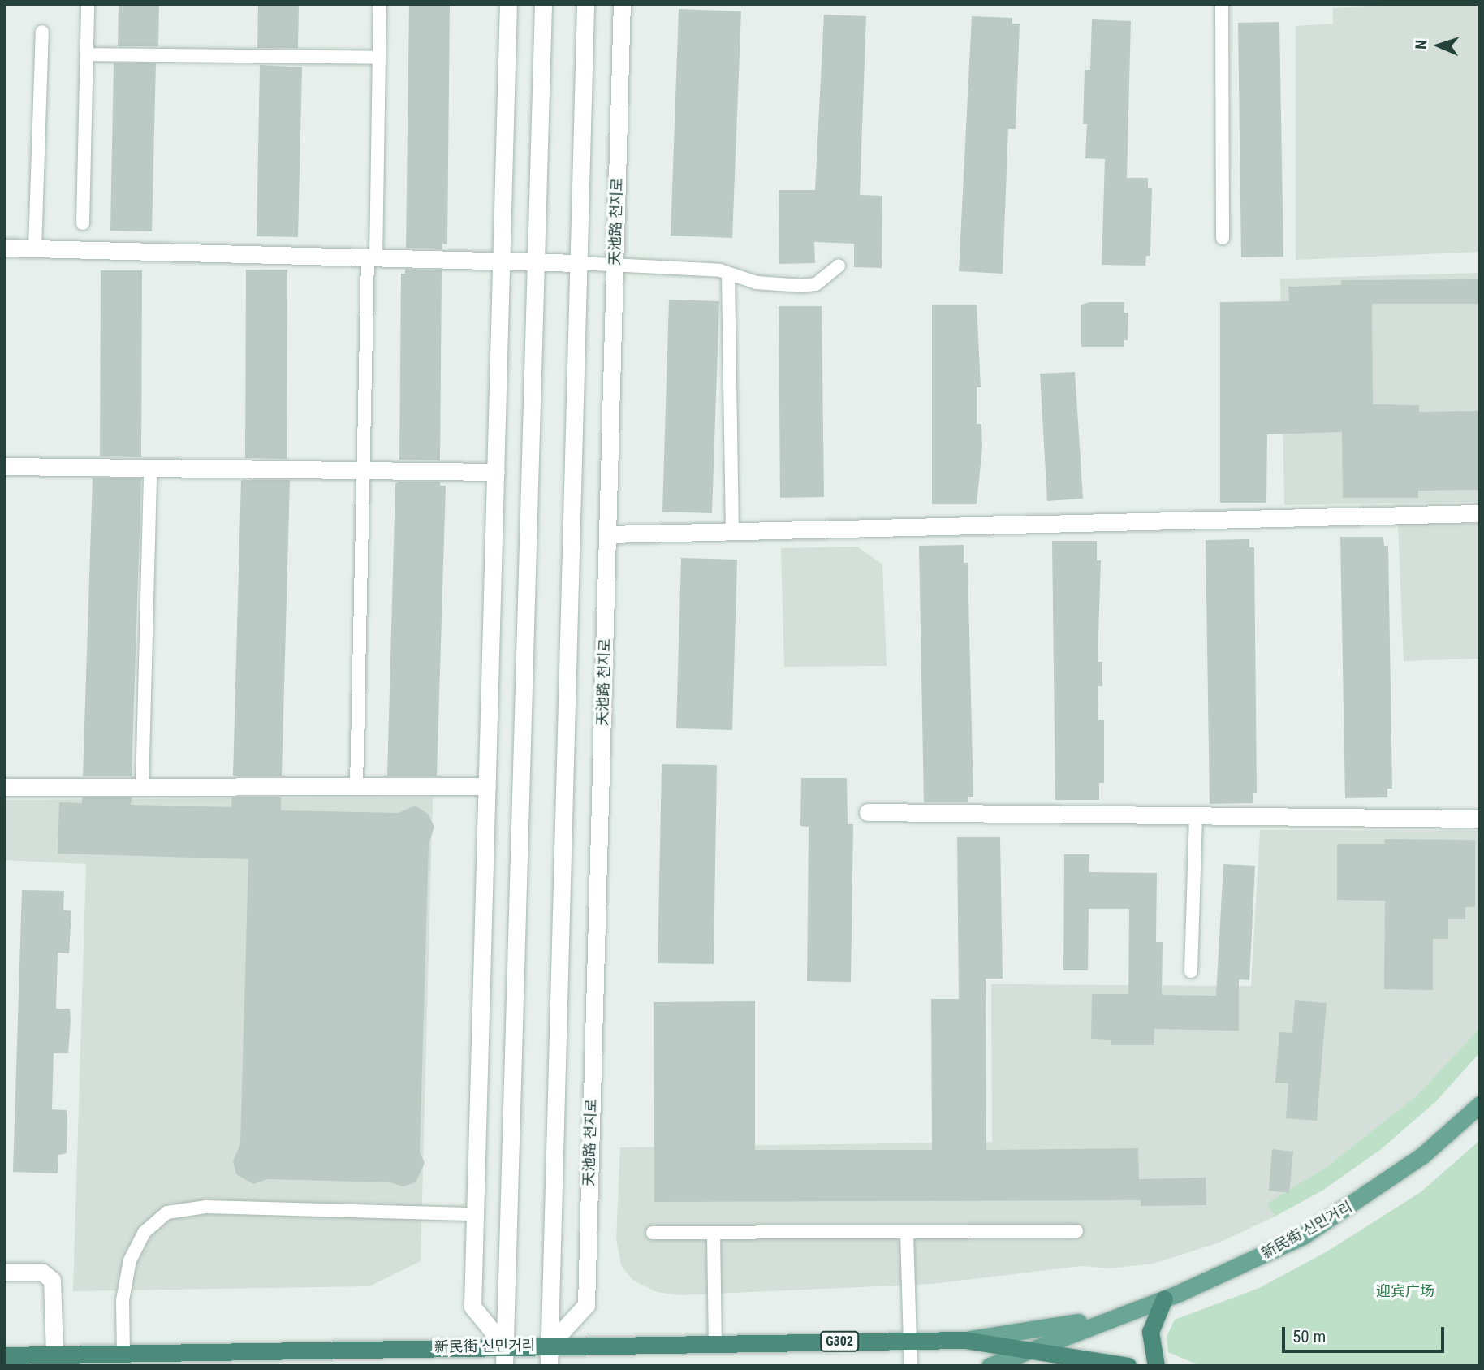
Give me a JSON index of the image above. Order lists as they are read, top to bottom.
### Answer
{
  "streets": {
    "highway": ["新民街 신민거리", "G302"],
    "street": ["天池路 천지로"]
  },
  "crossings": [
    ["天池路 천지로", "新民街 신민거리"]
  ],
  "parks": ["迎宾广场"],
  "scale_bar": "50 m",
  "north": "left"
}
